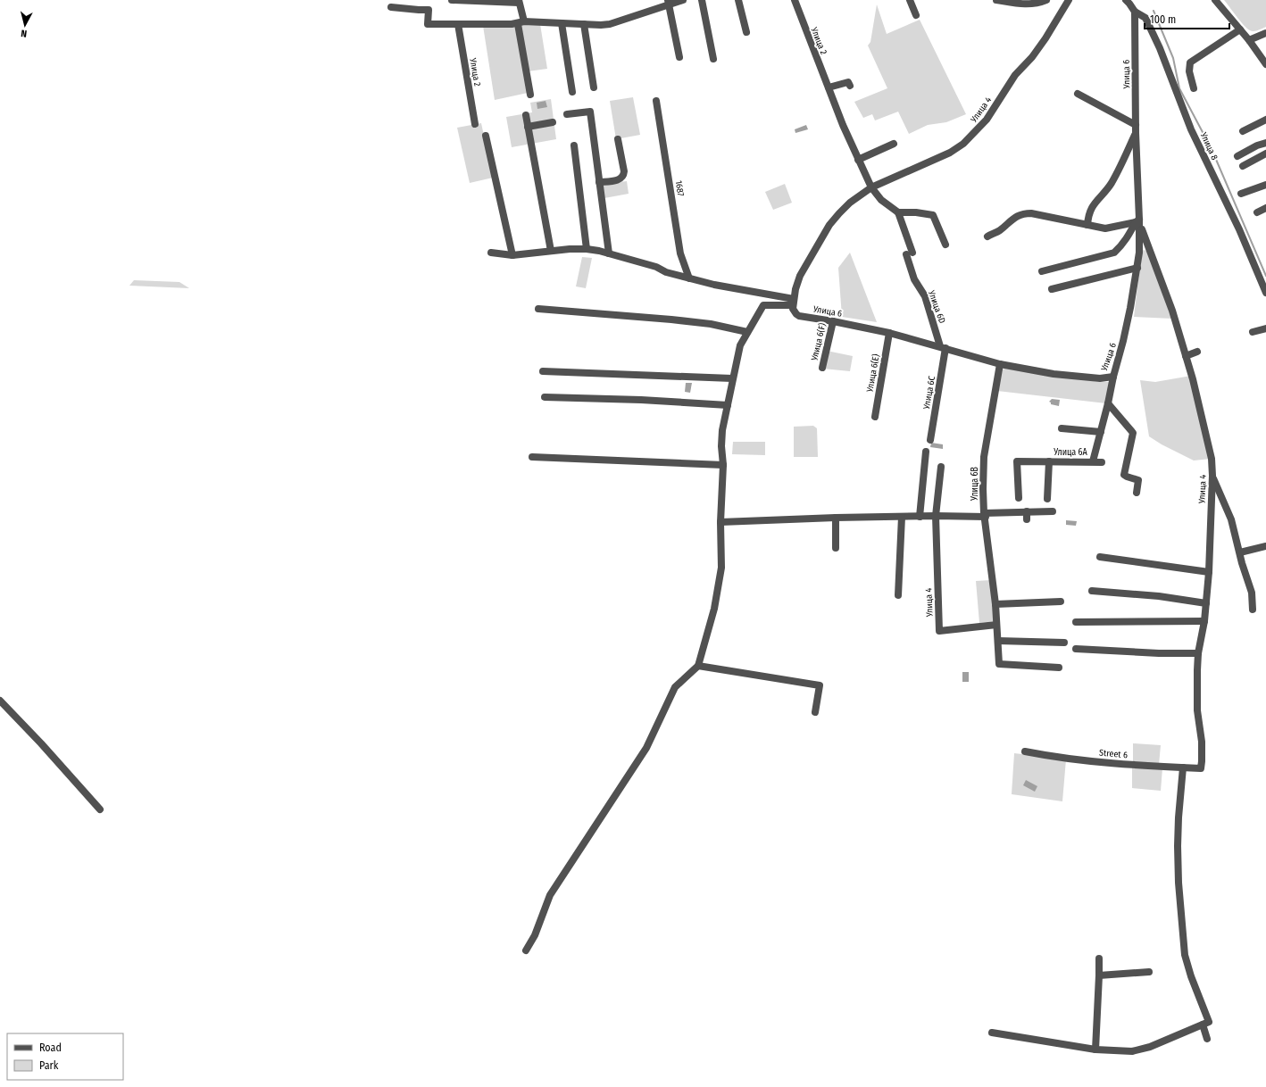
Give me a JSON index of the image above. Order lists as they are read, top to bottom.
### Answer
{
  "streets": {
    "street": [
      "Улица 2",
      "Улица 6",
      "Улица 4",
      "Улица 8",
      "1687",
      "Улица 6D",
      "Улица 6(F)",
      "Улица 6(E)",
      "Улица 6C",
      "Улица 6A",
      "Улица 6B",
      "Street 6"
    ]
  },
  "crossings": [
    ["Улица 2", "Улица 4"],
    ["Улица 6", "Улица 4"],
    ["Улица 6", "Улица 8"],
    ["Улица 6", "Улица 6D"],
    ["Улица 6", "Улица 6(F)"],
    ["Улица 6", "Улица 6(E)"],
    ["Улица 6", "Улица 6C"],
    ["Улица 6", "Улица 6A"],
    ["Улица 6", "Улица 6B"],
    ["Улица 4", "Улица 6B"],
    ["Улица 4", "Street 6"],
    ["Улица 6D", "Улица 6C"]
  ],
  "legend": ["Road", "Park"],
  "scale_bar": "100 m",
  "north": "bottom"
}
